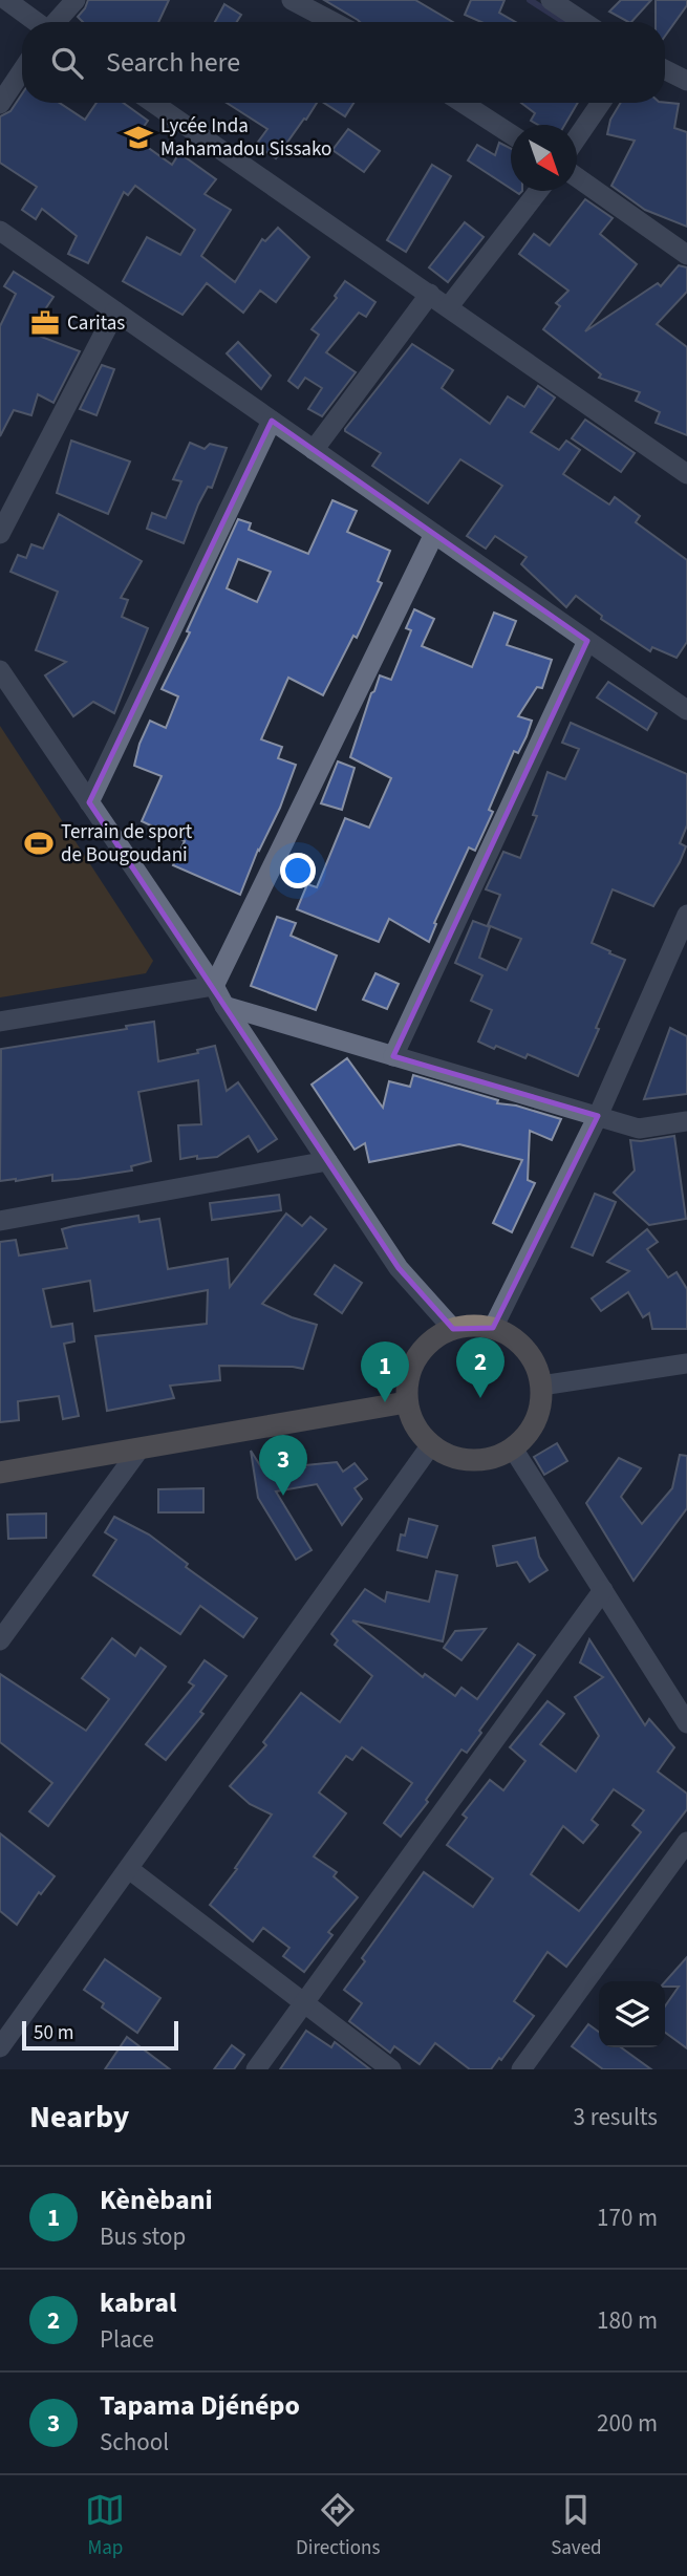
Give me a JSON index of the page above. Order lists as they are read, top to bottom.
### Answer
{
  "places": {
    "school or university": ["Lycée Inda Mahamadou Sissako"],
    "office": ["Caritas"],
    "sports": ["Terrain de sport de Bougoudani"]
  },
  "scale_bar": "50 m",
  "north": "bottom right",
  "page": {
    "search": "Search here",
    "pins": ["2", "1", "3"],
    "scale": "50 m",
    "heading": ["Nearby", "3 results"],
    "list": [
      {
        "mark": "1",
        "name": "Kènèbani",
        "note": "Bus stop",
        "value": "170 m"
      },
      {
        "mark": "2",
        "name": "kabral",
        "note": "Place",
        "value": "180 m"
      },
      {
        "mark": "3",
        "name": "Tapama Djénépo",
        "note": "School",
        "value": "200 m"
      }
    ],
    "nav": ["Map", "Directions", "Saved"]
  }
}
